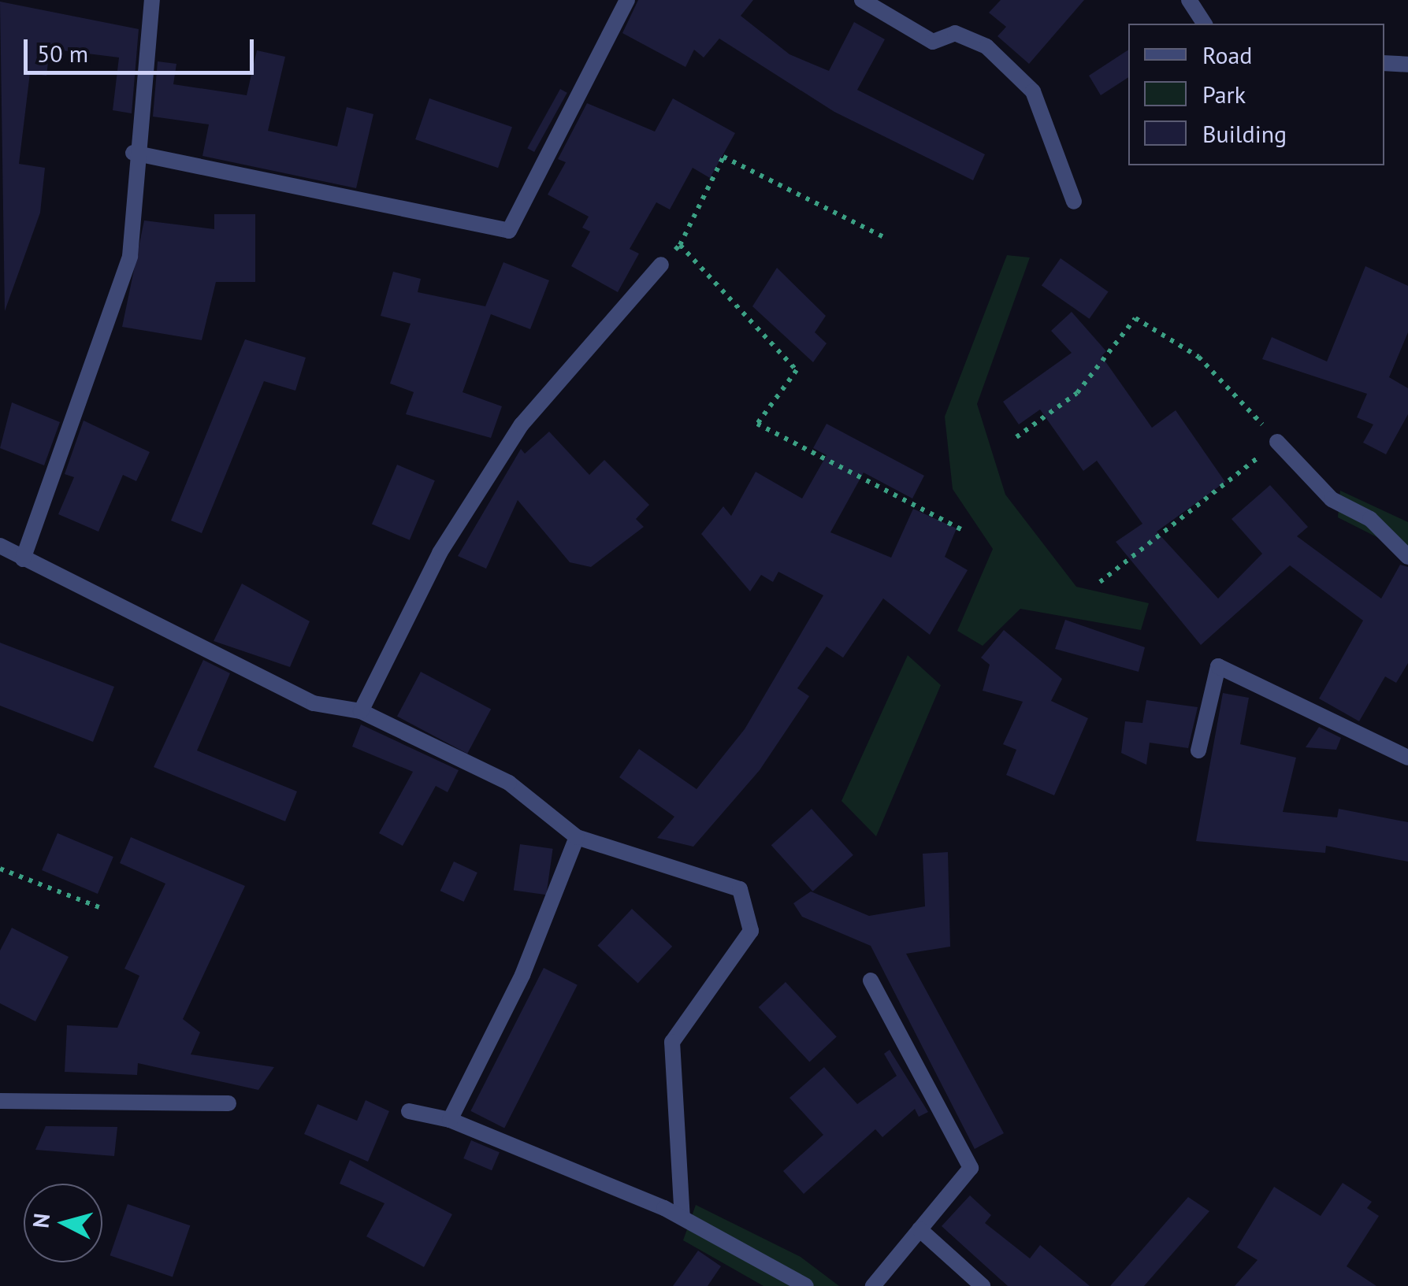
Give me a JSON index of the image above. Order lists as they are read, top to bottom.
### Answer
{
  "legend": ["Road", "Park", "Building"],
  "scale_bar": "50 m",
  "north": "left"
}
